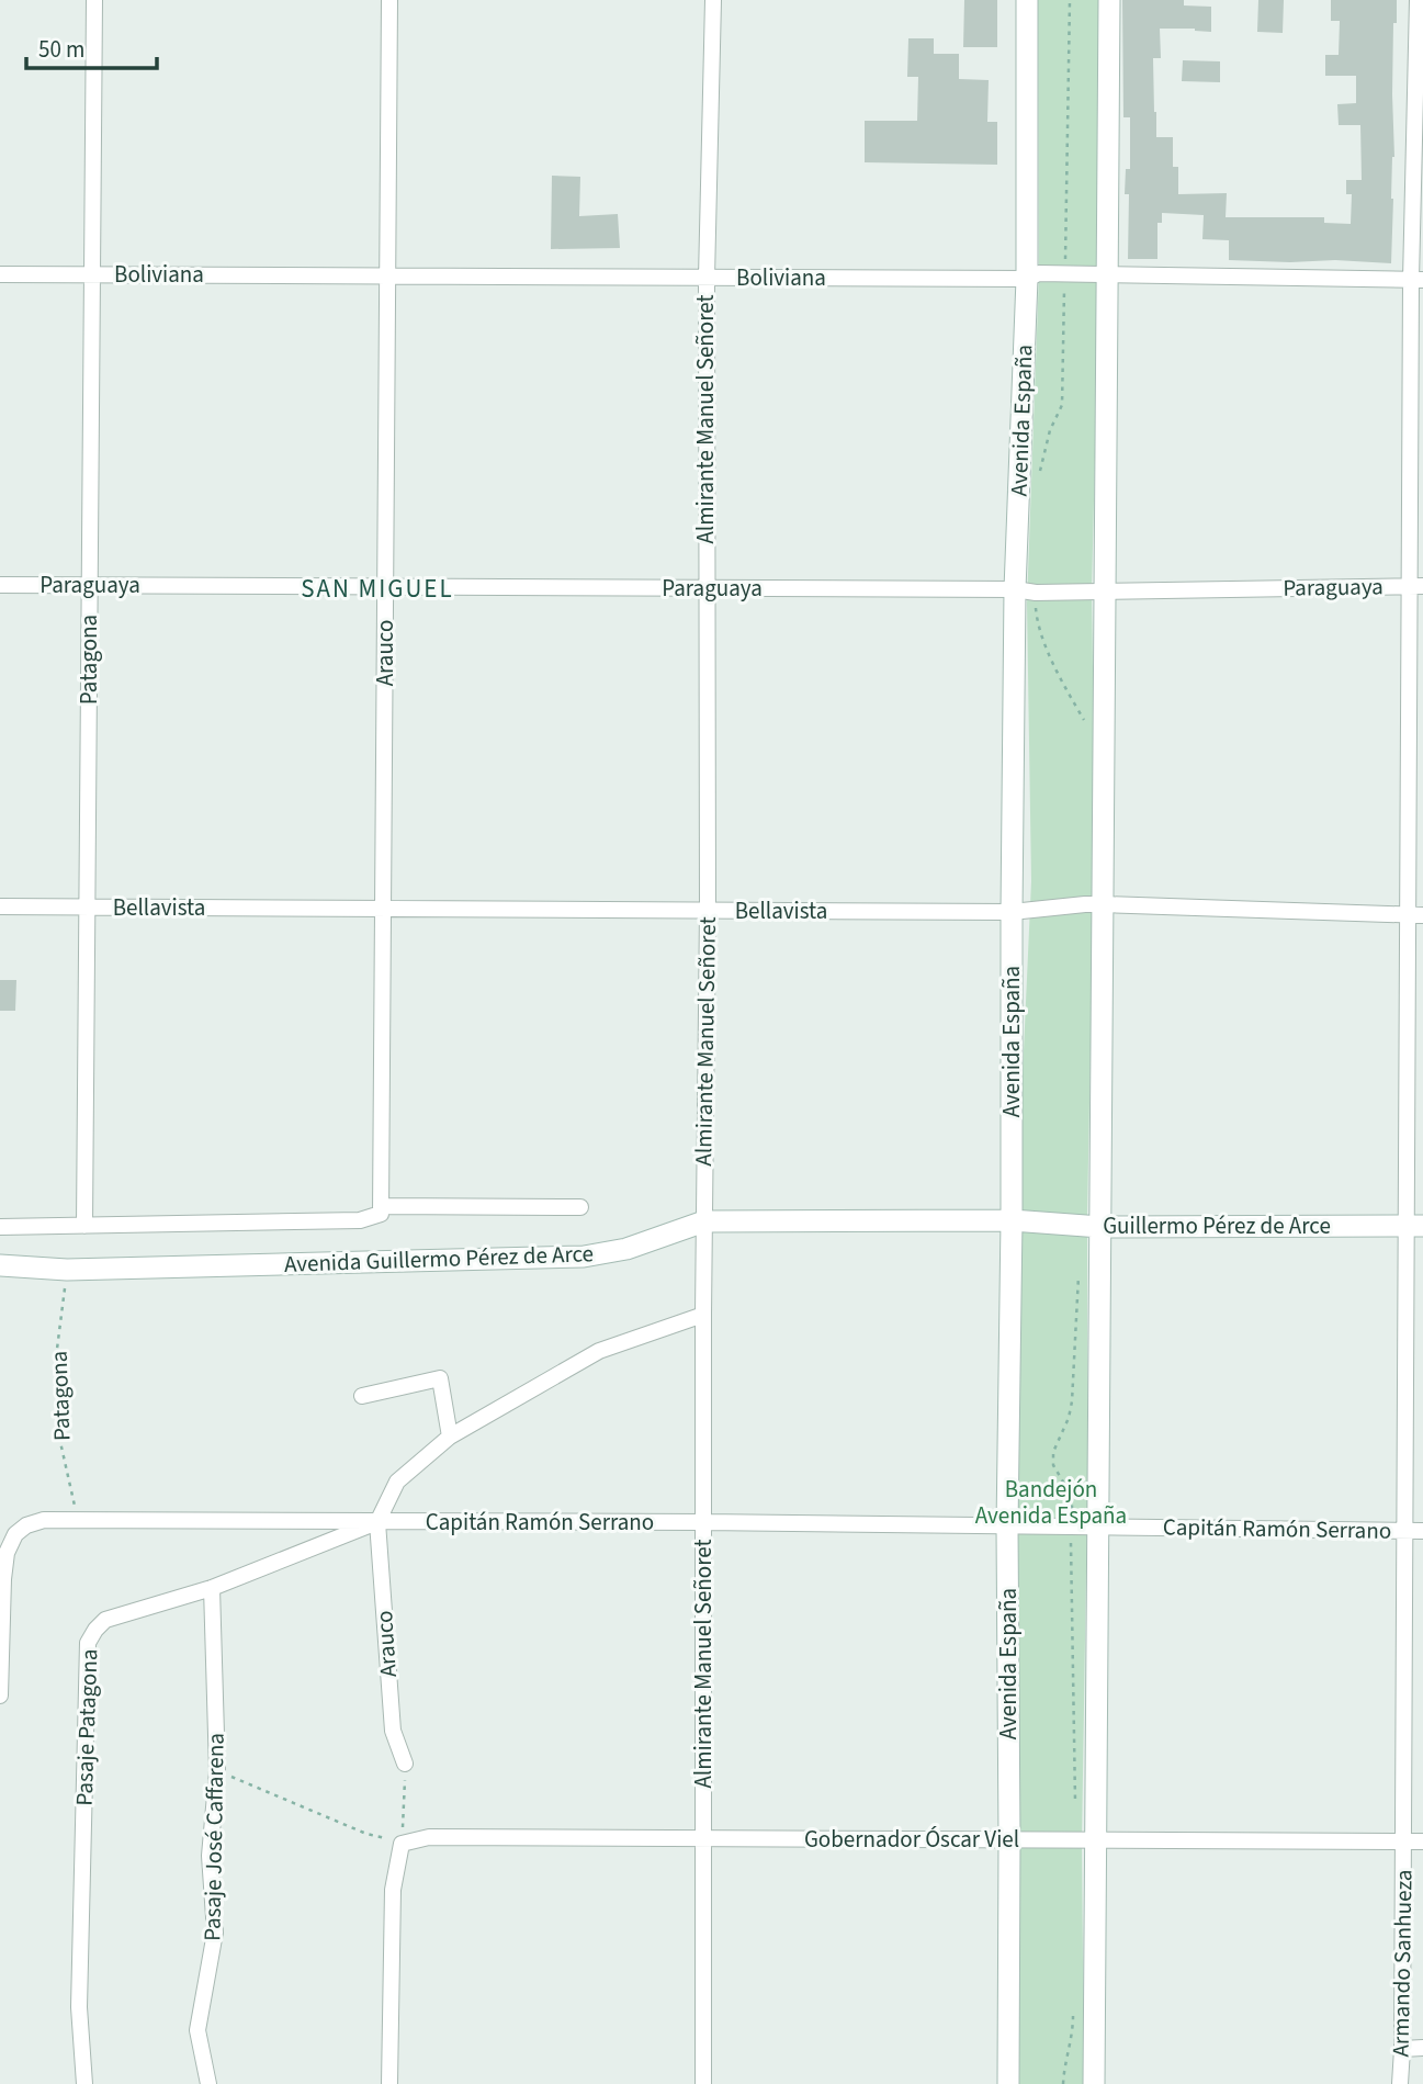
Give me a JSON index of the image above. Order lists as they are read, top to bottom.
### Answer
{
  "streets": {
    "main road": ["Avenida España", "Guillermo Pérez de Arce", "Avenida Guillermo Pérez de Arce"],
    "street": [
      "Boliviana",
      "Almirante Manuel Señoret",
      "Paraguaya",
      "Arauco",
      "Patagona",
      "Bellavista",
      "Capitán Ramón Serrano",
      "Pasaje Patagona",
      "Pasaje José Caffarena",
      "Gobernador Óscar Viel",
      "Armando Sanhueza"
    ]
  },
  "crossings": [
    ["Boliviana", "Almirante Manuel Señoret"],
    ["Boliviana", "Avenida España"],
    ["Boliviana", "Arauco"],
    ["Boliviana", "Patagona"],
    ["Boliviana", "Armando Sanhueza"],
    ["Almirante Manuel Señoret", "Paraguaya"],
    ["Almirante Manuel Señoret", "Bellavista"],
    ["Almirante Manuel Señoret", "Avenida Guillermo Pérez de Arce"],
    ["Almirante Manuel Señoret", "Capitán Ramón Serrano"],
    ["Almirante Manuel Señoret", "Gobernador Óscar Viel"],
    ["Avenida España", "Paraguaya"],
    ["Avenida España", "Bellavista"],
    ["Avenida España", "Guillermo Pérez de Arce"],
    ["Avenida España", "Avenida Guillermo Pérez de Arce"],
    ["Avenida España", "Capitán Ramón Serrano"],
    ["Avenida España", "Gobernador Óscar Viel"],
    ["Paraguaya", "Arauco"],
    ["Paraguaya", "Patagona"],
    ["Paraguaya", "Armando Sanhueza"],
    ["Arauco", "Bellavista"],
    ["Arauco", "Avenida Guillermo Pérez de Arce"],
    ["Arauco", "Capitán Ramón Serrano"],
    ["Arauco", "Pasaje Patagona"],
    ["Patagona", "Bellavista"],
    ["Patagona", "Avenida Guillermo Pérez de Arce"],
    ["Patagona", "Capitán Ramón Serrano"],
    ["Bellavista", "Armando Sanhueza"],
    ["Guillermo Pérez de Arce", "Avenida Guillermo Pérez de Arce"],
    ["Guillermo Pérez de Arce", "Armando Sanhueza"],
    ["Capitán Ramón Serrano", "Pasaje Patagona"],
    ["Capitán Ramón Serrano", "Armando Sanhueza"],
    ["Pasaje Patagona", "Pasaje José Caffarena"],
    ["Gobernador Óscar Viel", "Armando Sanhueza"]
  ],
  "districts": ["SAN MIGUEL"],
  "parks": ["Bandejón Avenida España"],
  "scale_bar": "50 m"
}
